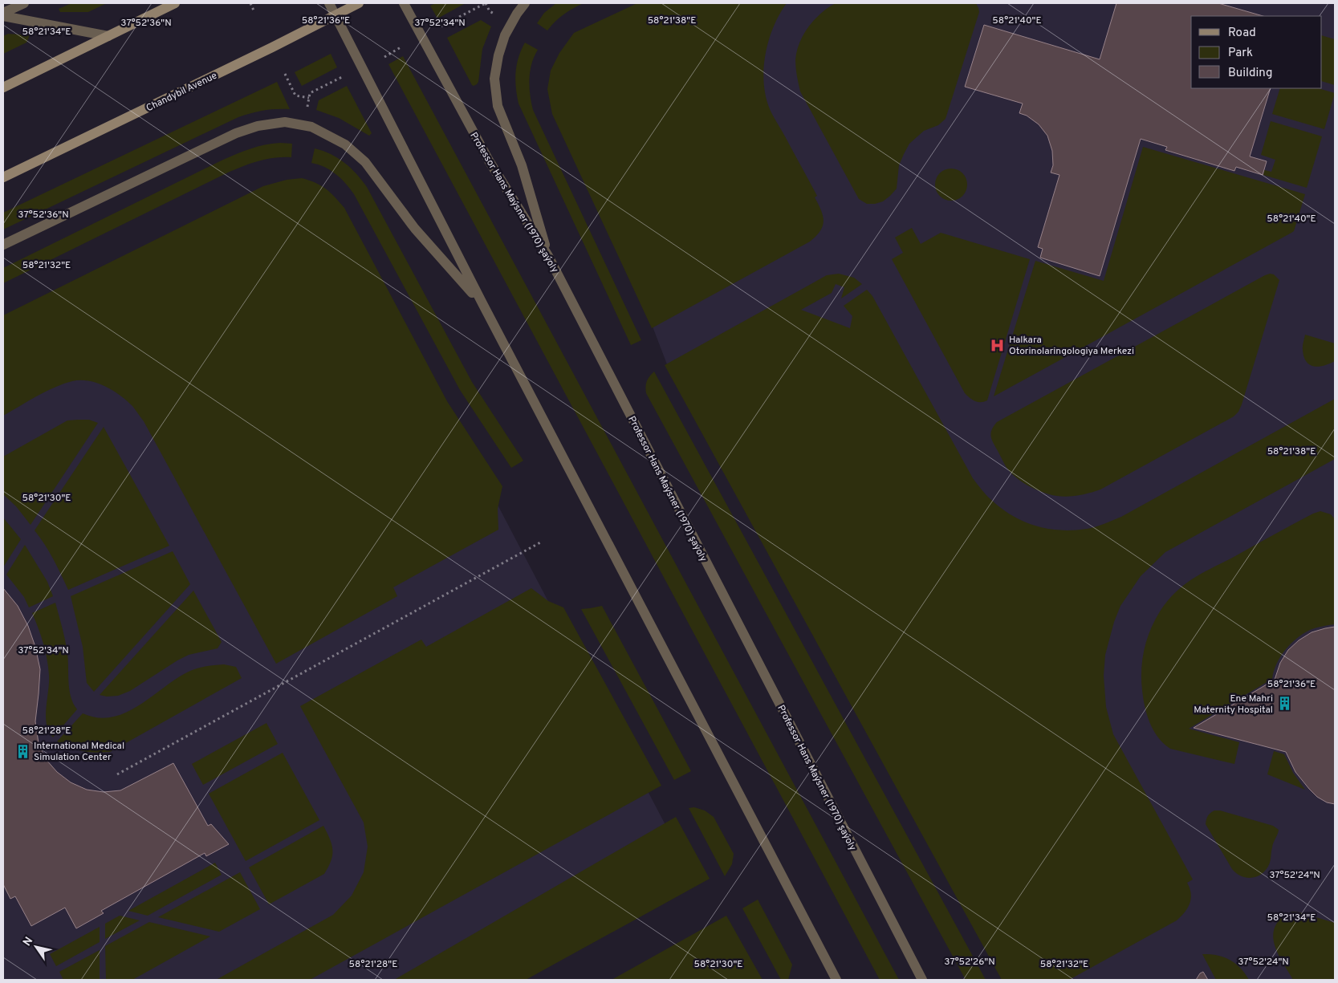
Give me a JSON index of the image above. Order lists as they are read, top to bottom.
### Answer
{
  "streets": {
    "main road": ["Chandybil Avenue"],
    "street": ["Professor Hans Maýsner (1970) şaýoly"]
  },
  "places": {
    "hospital": ["Halkara Otorinolaringologiya Merkezi"],
    "building": ["Ene Mahri Maternity Hospital", "International Medical Simulation Center"]
  },
  "legend": ["Road", "Park", "Building"],
  "north": "top left",
  "coordinates": [
    "58°21'36\"E",
    "58°21'38\"E",
    "58°21'40\"E",
    "37°52'36\"N",
    "37°52'34\"N",
    "58°21'34\"E",
    "58°21'32\"E",
    "58°21'30\"E",
    "58°21'28\"E",
    "37°52'24\"N",
    "37°52'26\"N"
  ]
}
